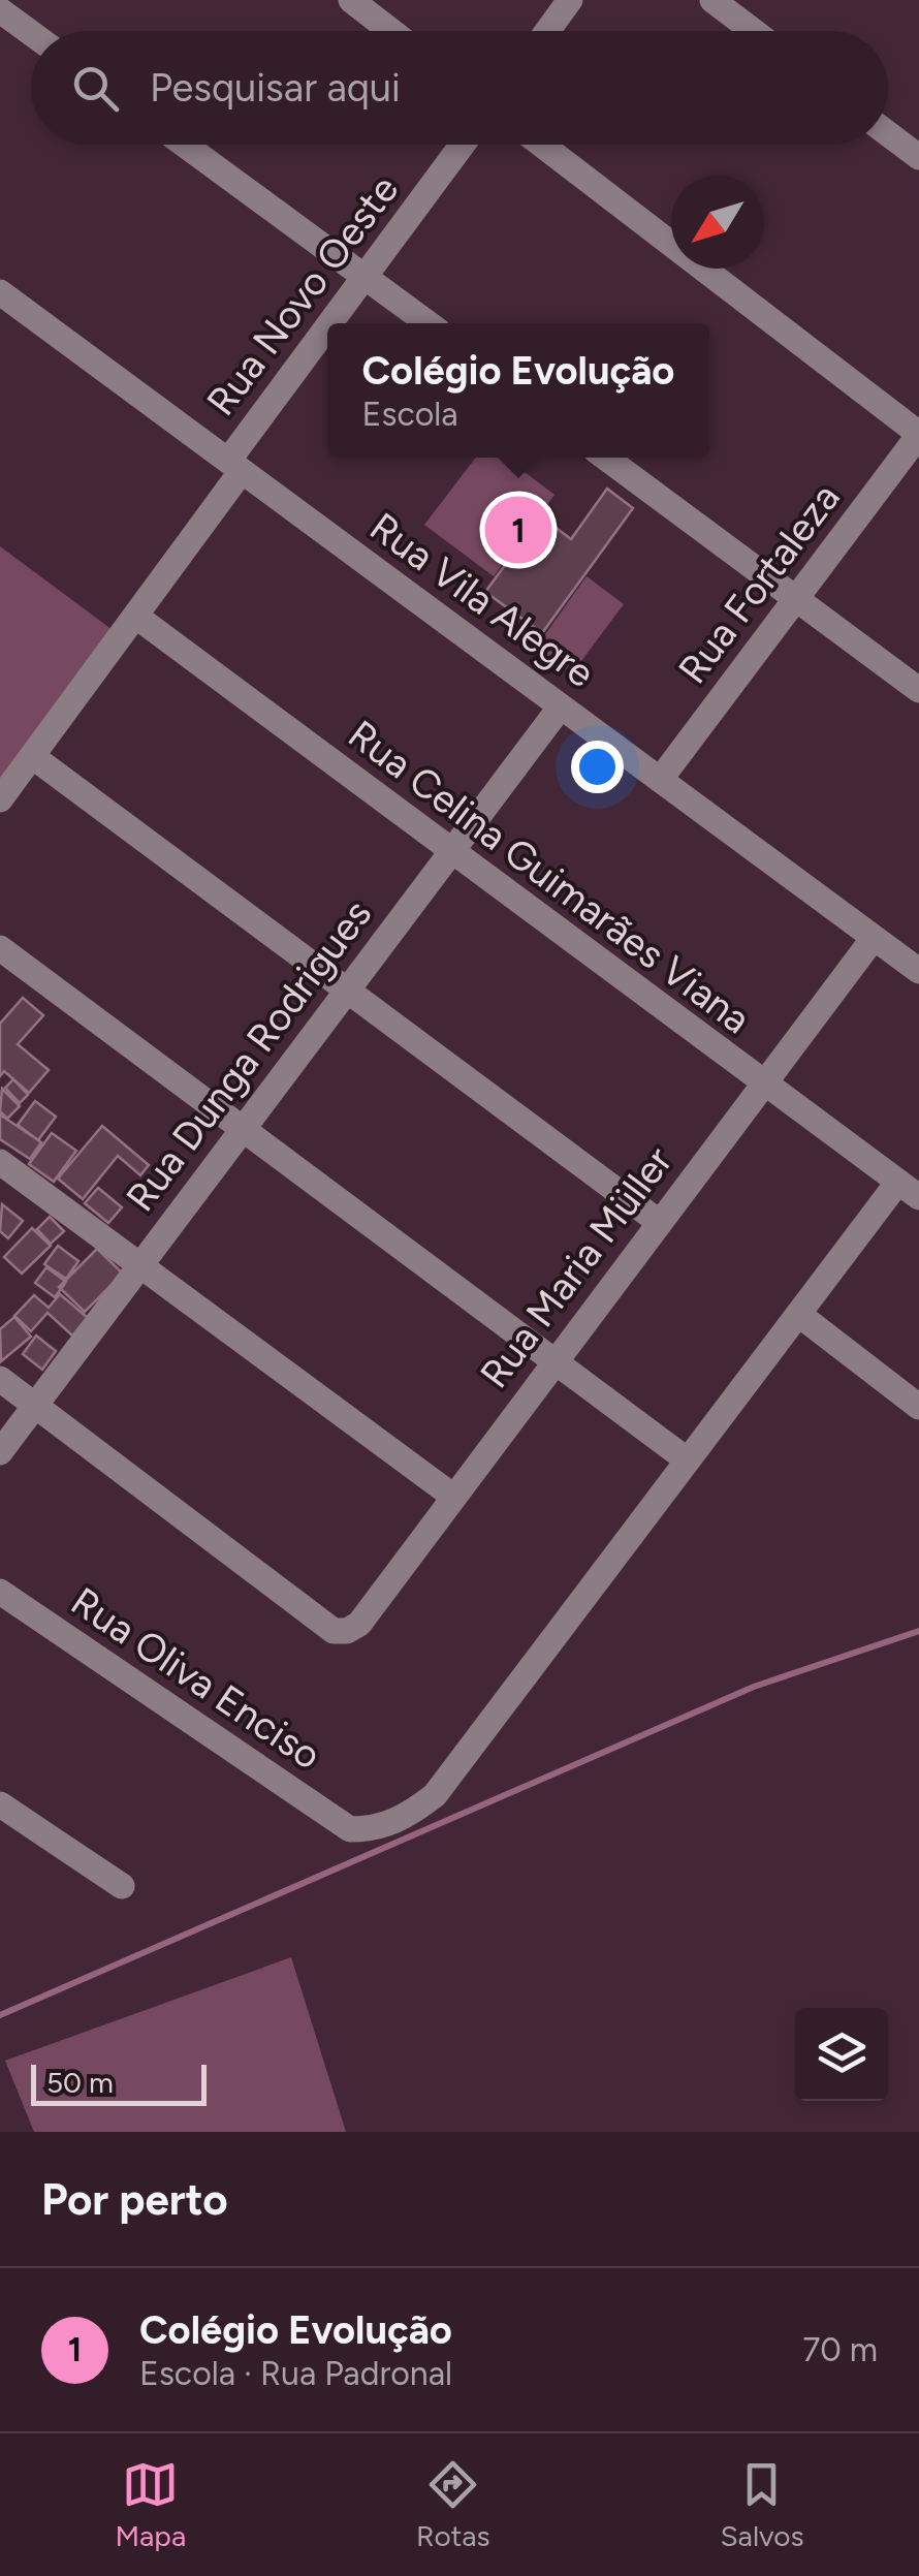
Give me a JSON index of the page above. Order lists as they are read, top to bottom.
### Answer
{
  "streets": {
    "street": [
      "Rua Novo Oeste",
      "Rua Fortaleza",
      "Rua Vila Alegre",
      "Rua Celina Guimarães Viana",
      "Rua Dunga Rodrigues",
      "Rua Maria Müller",
      "Rua Oliva Enciso"
    ]
  },
  "crossings": [
    ["Rua Novo Oeste", "Rua Vila Alegre"],
    ["Rua Novo Oeste", "Rua Celina Guimarães Viana"],
    ["Rua Fortaleza", "Rua Vila Alegre"],
    ["Rua Vila Alegre", "Rua Dunga Rodrigues"],
    ["Rua Vila Alegre", "Rua Maria Müller"],
    ["Rua Celina Guimarães Viana", "Rua Dunga Rodrigues"],
    ["Rua Celina Guimarães Viana", "Rua Maria Müller"],
    ["Rua Dunga Rodrigues", "Rua Maria Müller"]
  ],
  "scale_bar": "50 m",
  "north": "bottom left",
  "page": {
    "search": "Pesquisar aqui",
    "popup": ["Colégio Evolução", "Escola"],
    "pins": "1",
    "scale": "50 m",
    "heading": "Por perto",
    "list": [
      {
        "mark": "1",
        "name": "Colégio Evolução",
        "note": "Escola · Rua Padronal",
        "value": "70 m"
      }
    ],
    "nav": ["Mapa", "Rotas", "Salvos"]
  }
}
